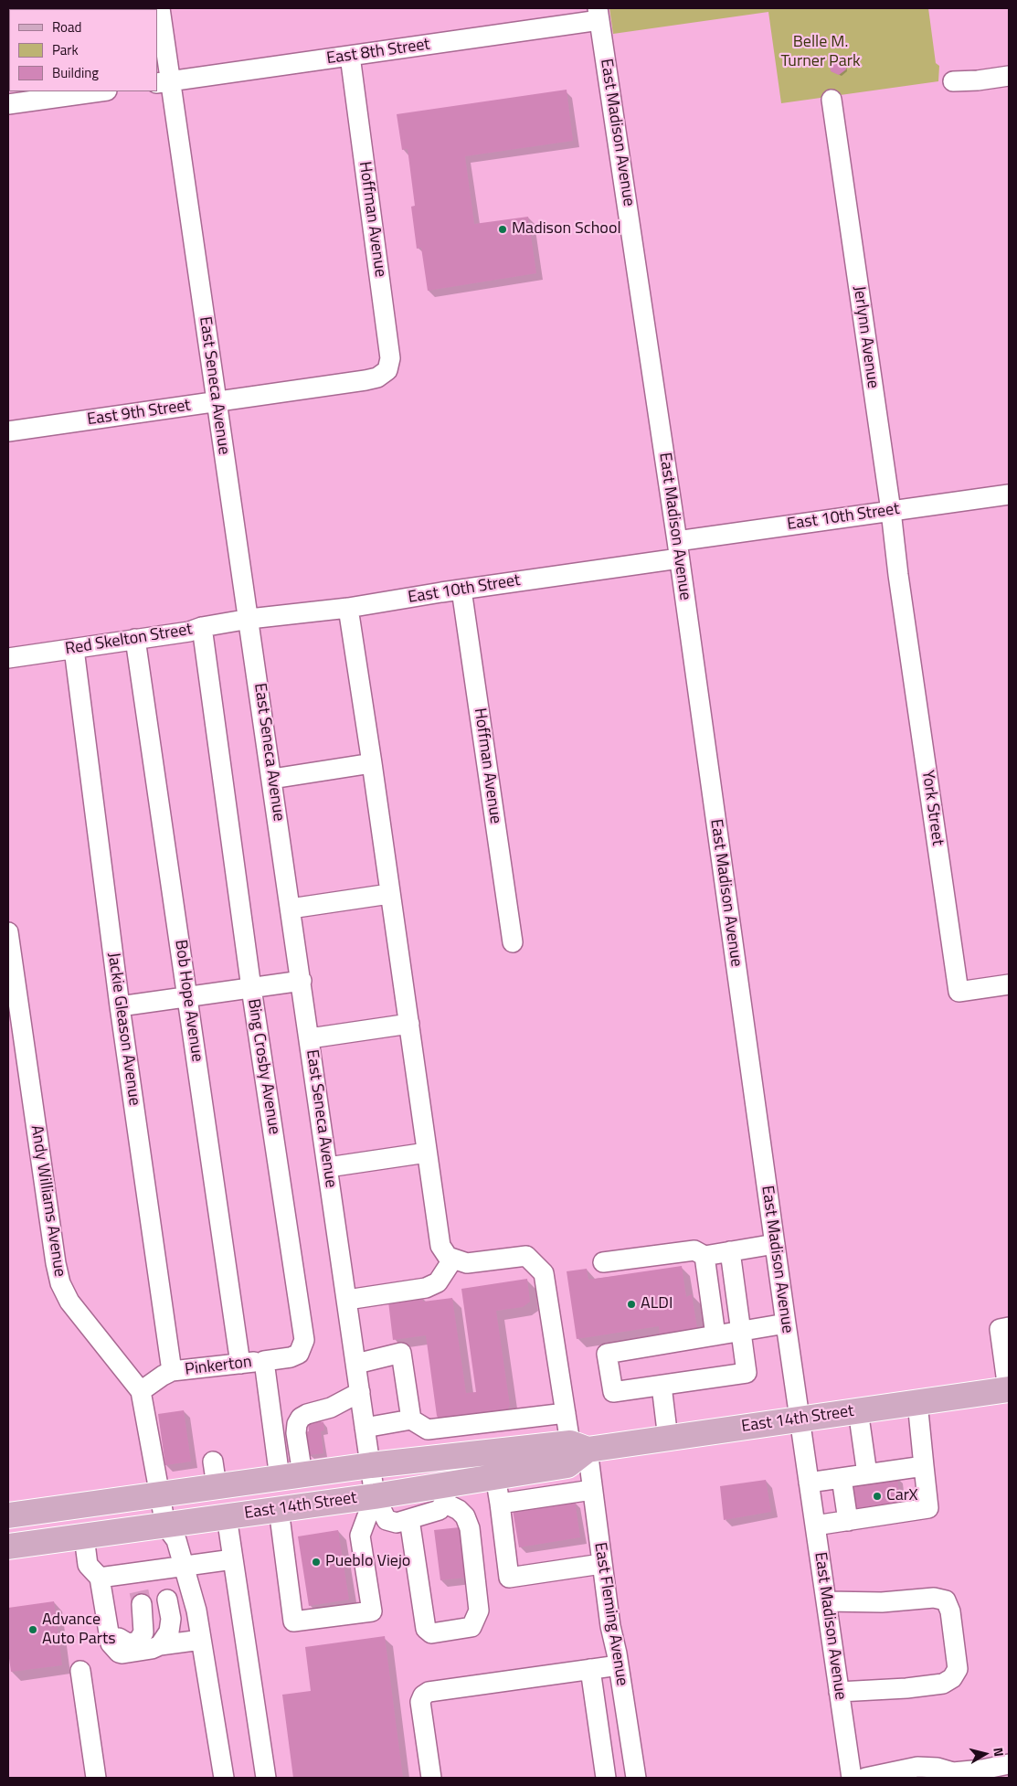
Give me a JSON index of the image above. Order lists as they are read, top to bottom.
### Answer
{
  "streets": {
    "main road": ["East 14th Street"],
    "street": [
      "East 8th Street",
      "East Madison Avenue",
      "Hoffman Avenue",
      "Jerlynn Avenue",
      "East Seneca Avenue",
      "East 9th Street",
      "East 10th Street",
      "Red Skelton Street",
      "York Street",
      "Bob Hope Avenue",
      "Jackie Gleason Avenue",
      "Bing Crosby Avenue",
      "Andy Williams Avenue",
      "Pinkerton",
      "East Fleming Avenue"
    ]
  },
  "crossings": [
    ["East 8th Street", "East Madison Avenue"],
    ["East 8th Street", "Hoffman Avenue"],
    ["East 8th Street", "East Seneca Avenue"],
    ["East Madison Avenue", "East 10th Street"],
    ["East Madison Avenue", "East 14th Street"],
    ["Hoffman Avenue", "East 9th Street"],
    ["Hoffman Avenue", "East 10th Street"],
    ["Jerlynn Avenue", "East 10th Street"],
    ["Jerlynn Avenue", "York Street"],
    ["East Seneca Avenue", "East 9th Street"],
    ["East Seneca Avenue", "East 10th Street"],
    ["East Seneca Avenue", "Red Skelton Street"],
    ["East Seneca Avenue", "East 14th Street"],
    ["East 10th Street", "Red Skelton Street"],
    ["Red Skelton Street", "Bob Hope Avenue"],
    ["Red Skelton Street", "Jackie Gleason Avenue"],
    ["Red Skelton Street", "Bing Crosby Avenue"],
    ["Bob Hope Avenue", "Pinkerton"],
    ["Jackie Gleason Avenue", "Pinkerton"],
    ["Bing Crosby Avenue", "Pinkerton"],
    ["Andy Williams Avenue", "East 14th Street"],
    ["East 14th Street", "East Fleming Avenue"]
  ],
  "parks": ["Belle M. Turner Park"],
  "places": [
    "Madison School",
    "ALDI",
    "CarX",
    "Pueblo Viejo",
    "Advance Auto Parts"
  ],
  "legend": ["Road", "Park", "Building"],
  "north": "right"
}
